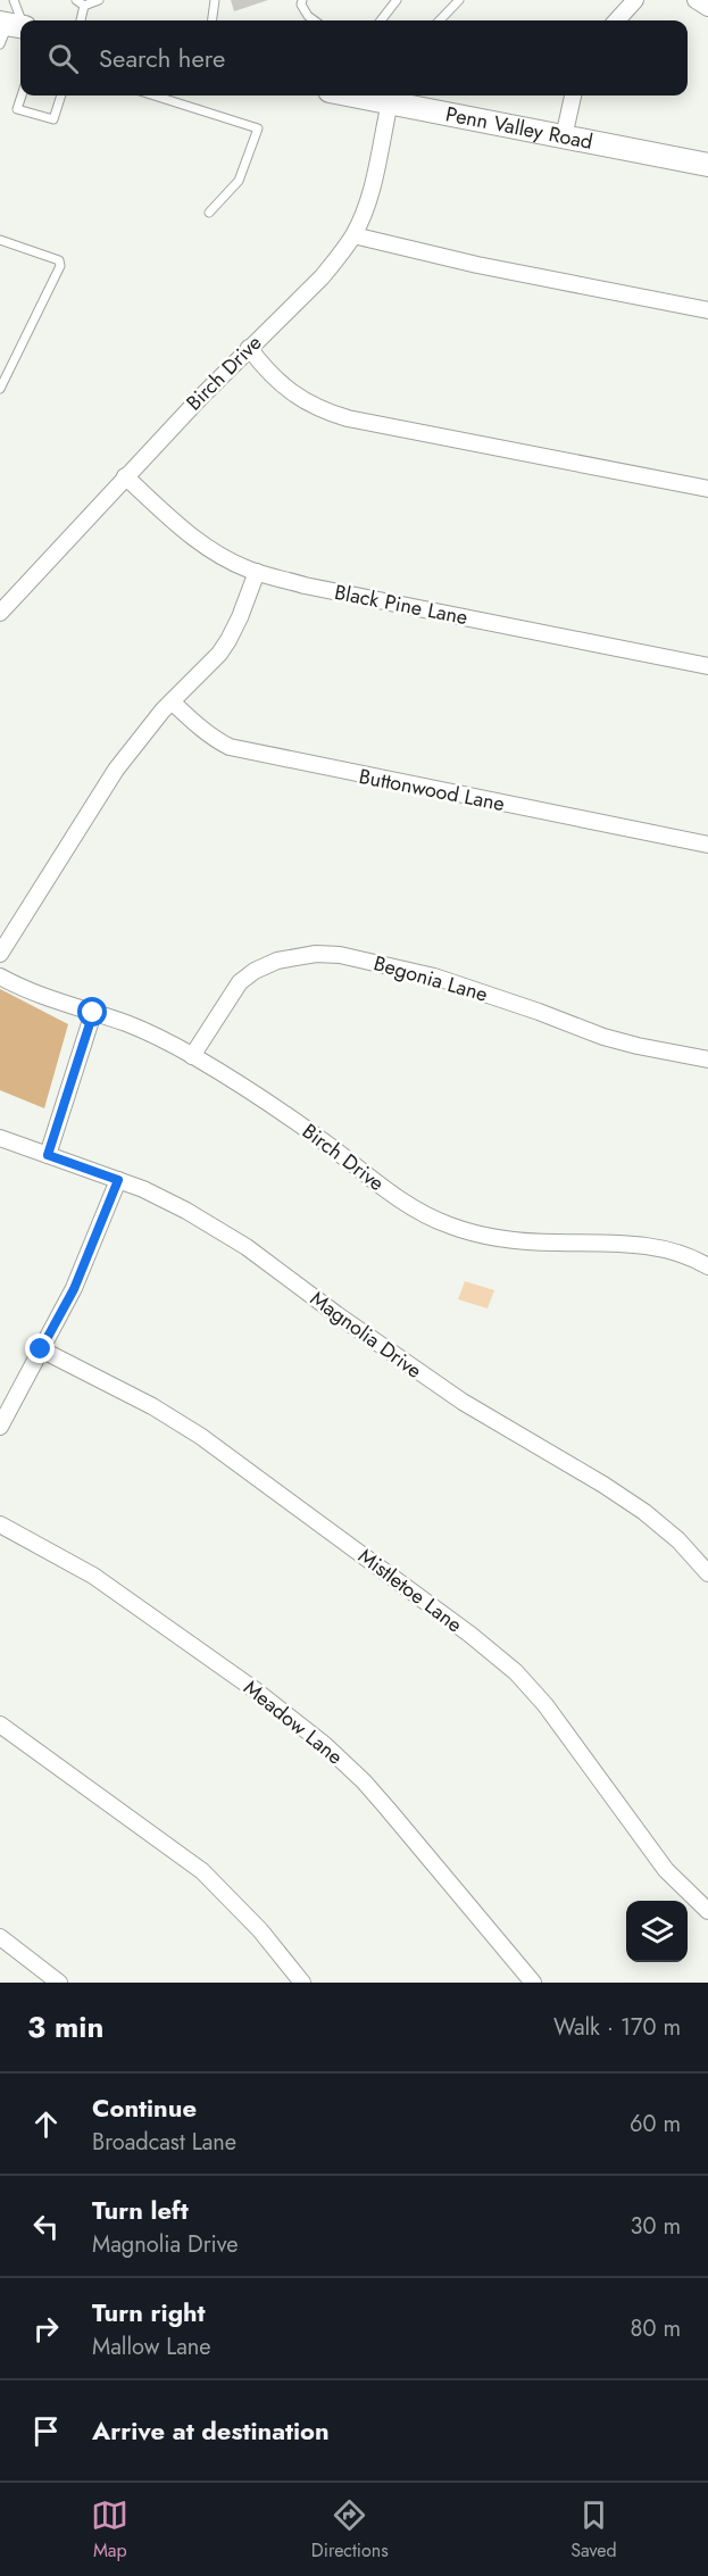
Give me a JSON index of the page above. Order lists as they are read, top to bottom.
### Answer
{
  "streets": {
    "street": [
      "Penn Valley Road",
      "Birch Drive",
      "Black Pine Lane",
      "Buttonwood Lane",
      "Begonia Lane",
      "Magnolia Drive",
      "Mistletoe Lane",
      "Meadow Lane"
    ]
  },
  "crossings": [
    ["Penn Valley Road", "Birch Drive"],
    ["Birch Drive", "Black Pine Lane"],
    ["Birch Drive", "Begonia Lane"]
  ],
  "page": {
    "search": "Search here",
    "heading": ["3 min", "Walk · 170 m"],
    "list": [
      ["Continue", "Broadcast Lane", "60 m"],
      ["Turn left", "Magnolia Drive", "30 m"],
      ["Turn right", "Mallow Lane", "80 m"],
      "Arrive at destination"
    ],
    "nav": ["Map", "Directions", "Saved"]
  }
}
